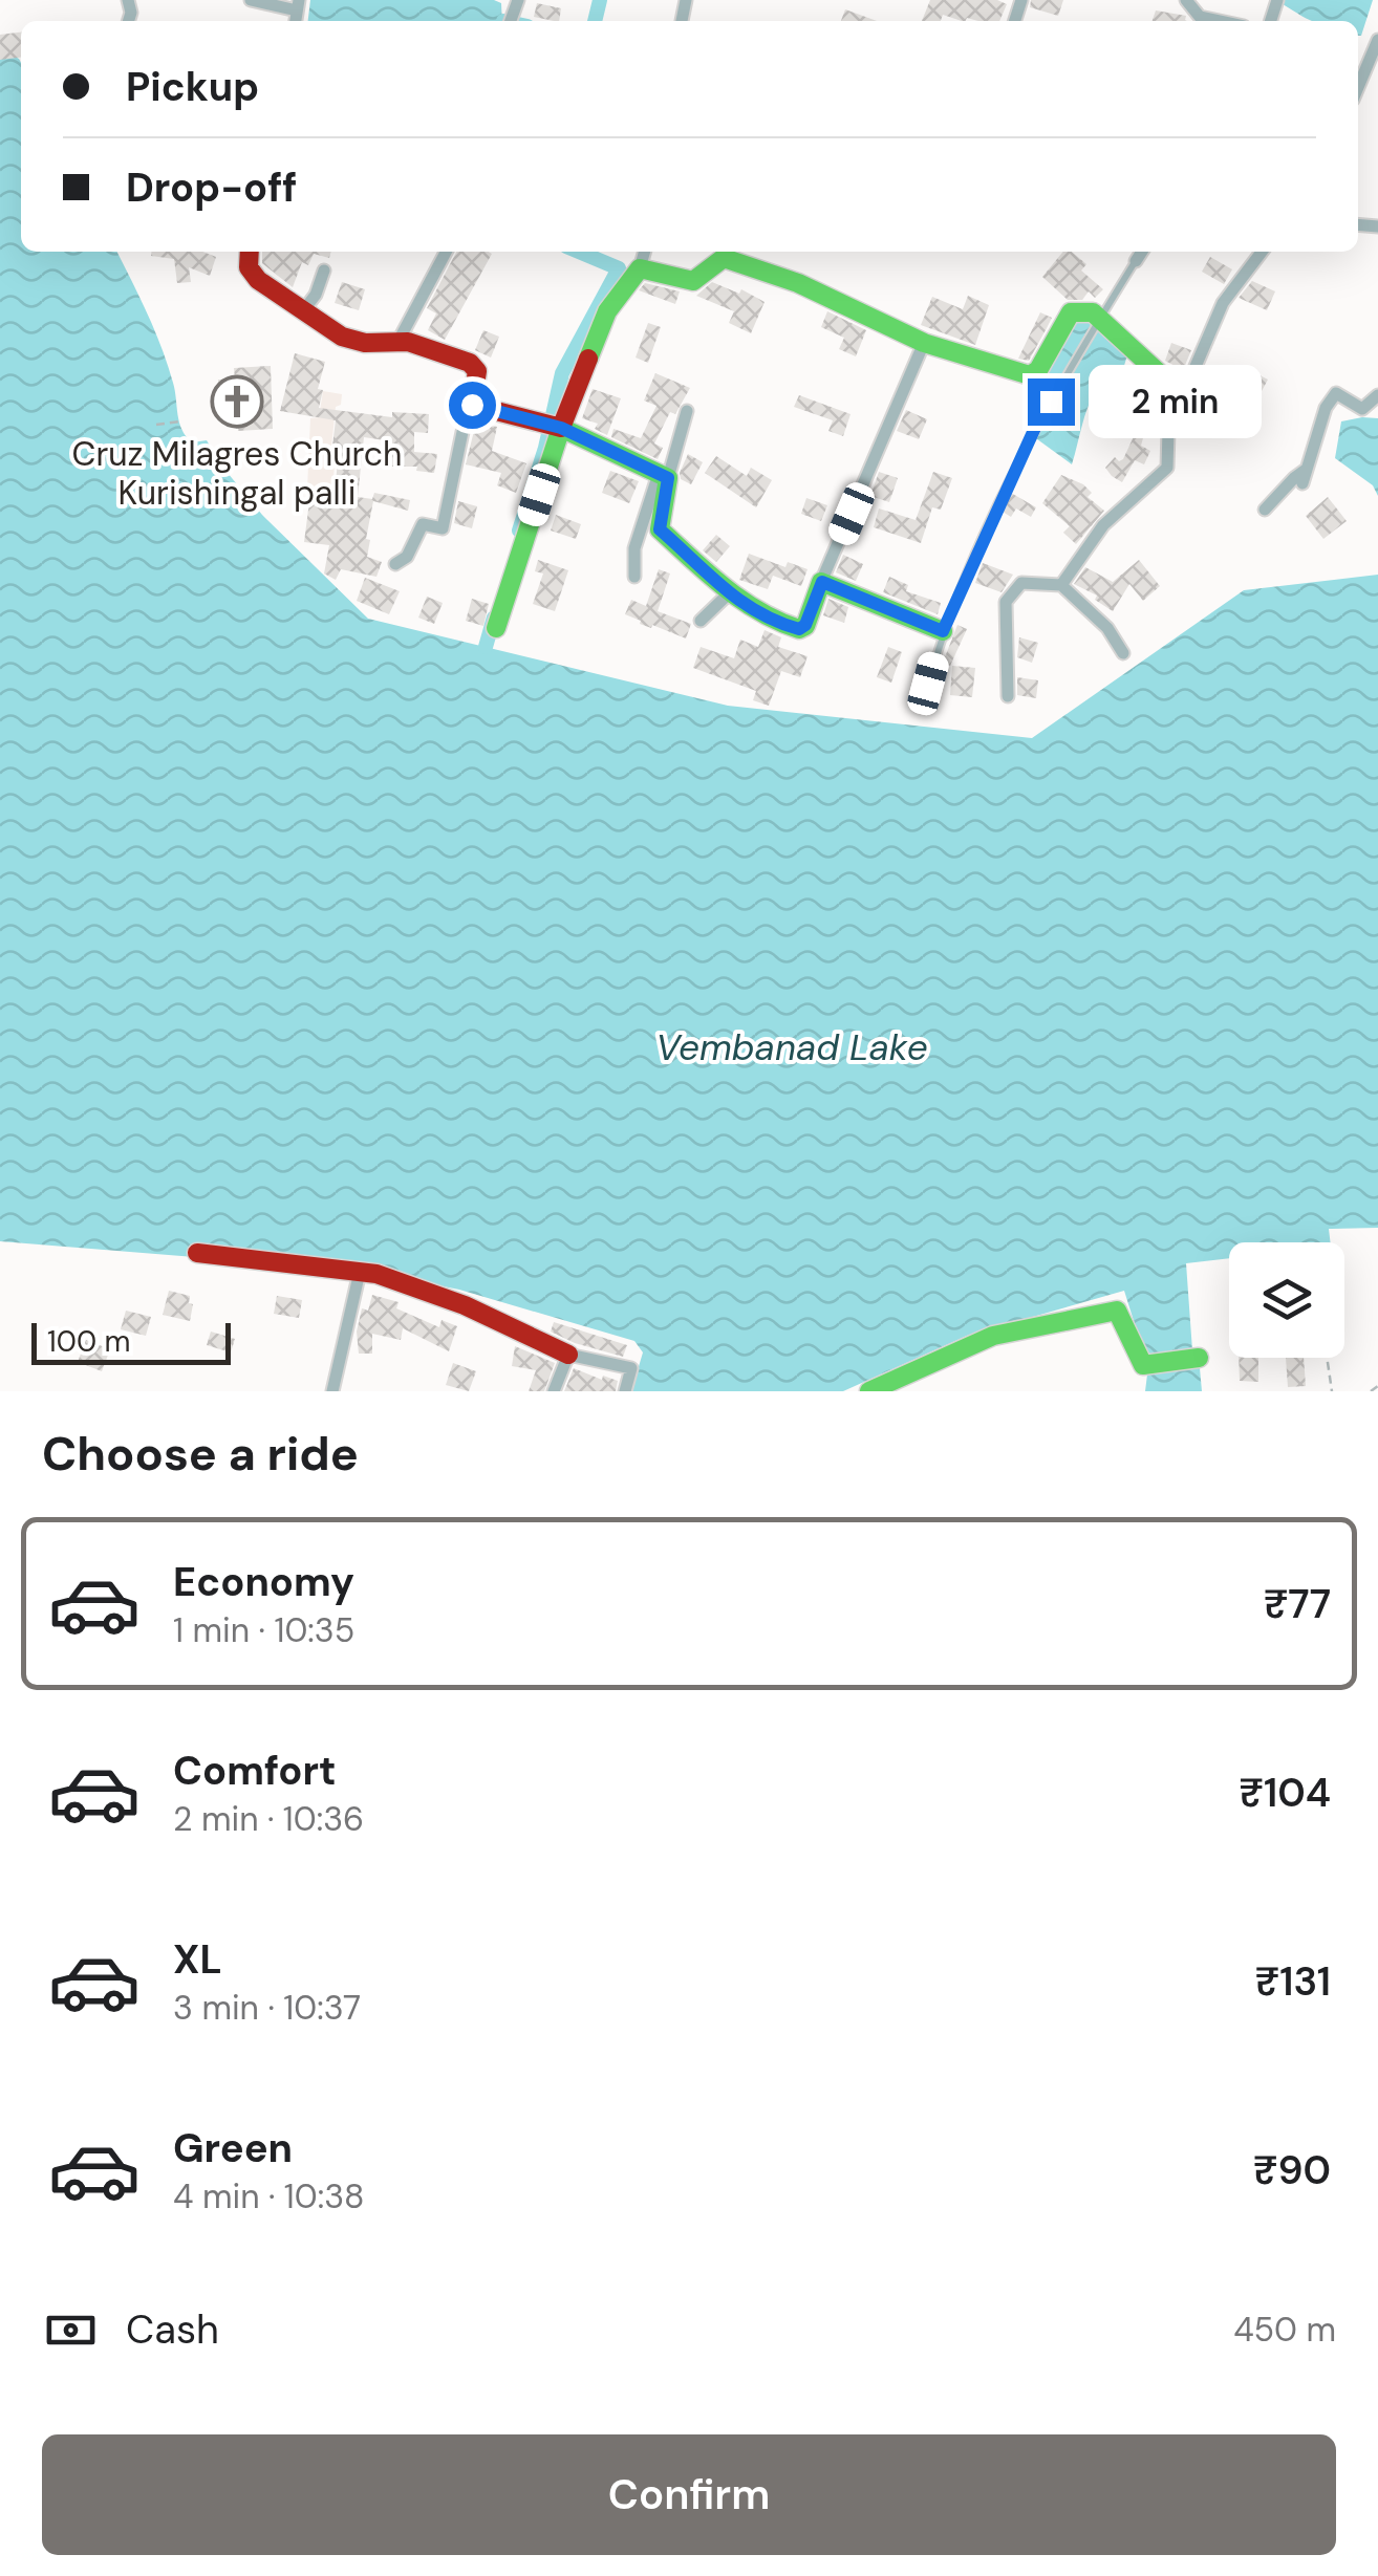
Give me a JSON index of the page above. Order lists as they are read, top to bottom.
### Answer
{
  "water": ["Vembanad Lake"],
  "places": {
    "church": ["Cruz Milagres Church Kurishingal palli"]
  },
  "scale_bar": "100 m",
  "page": {
    "banner": ["Pickup", "Drop-off"],
    "bubble": "2 min",
    "scale": "100 m",
    "heading": "Choose a ride",
    "list": [
      {
        "name": "Economy",
        "note": "1 min · 10:35",
        "value": "₹77"
      },
      {
        "name": "Comfort",
        "note": "2 min · 10:36",
        "value": "₹104"
      },
      {
        "name": "XL",
        "note": "3 min · 10:37",
        "value": "₹131"
      },
      {
        "name": "Green",
        "note": "4 min · 10:38",
        "value": "₹90"
      }
    ],
    "pay": ["Cash", "450 m"],
    "buttons": "Confirm"
  }
}
